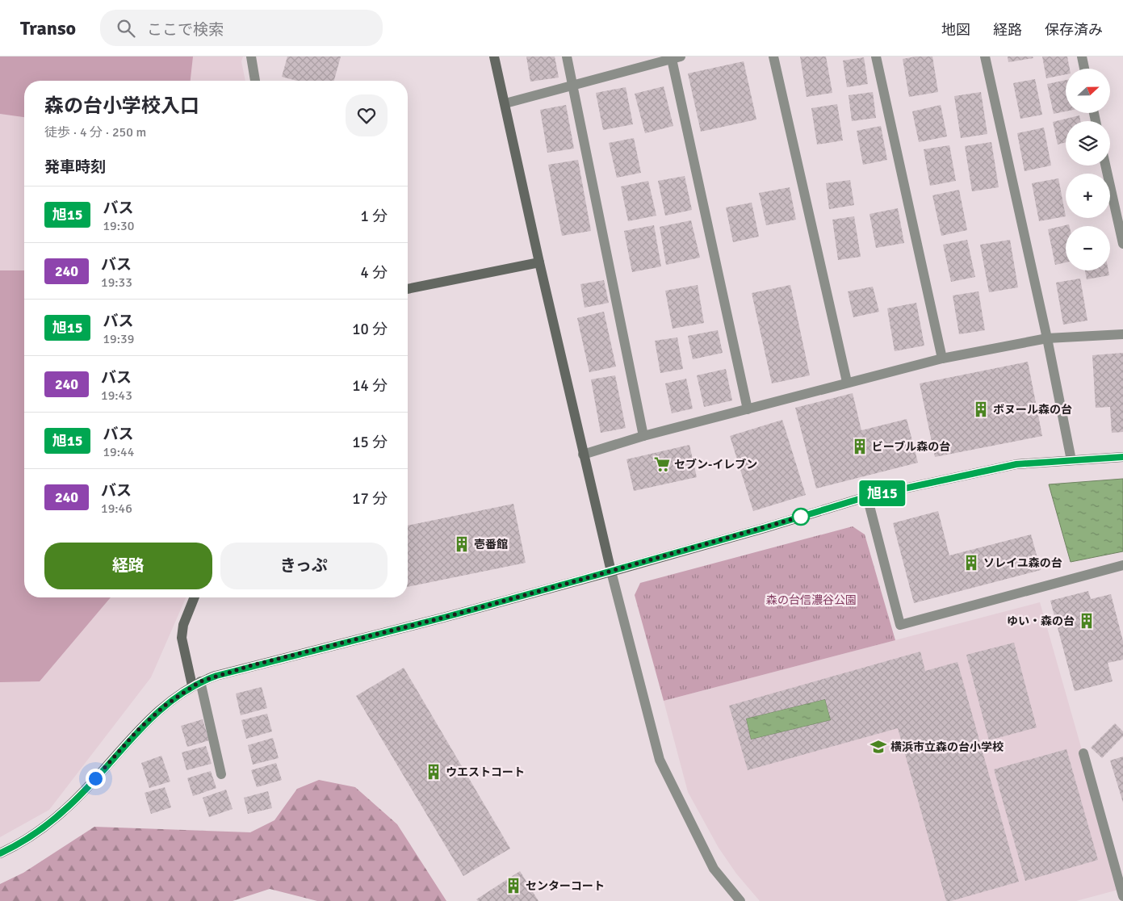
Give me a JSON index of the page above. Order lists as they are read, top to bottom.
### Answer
{
  "parks": ["森の台信濃谷公園"],
  "places": {
    "building": [
      "ボヌール森の台",
      "ビーブル森の台",
      "壱番館",
      "ソレイユ森の台",
      "ゆい・森の台",
      "ウエストコート",
      "センターコート"
    ],
    "supermarket": ["セブン-イレブン"],
    "school or university": ["横浜市立森の台小学校"]
  },
  "lines": ["bus line 旭15"],
  "north": "right",
  "page": {
    "header": "Transo",
    "search": "ここで検索",
    "nav": ["地図", "経路", "保存済み"],
    "on_map": "旭15",
    "map_buttons": ["+", "−"],
    "heading": [
      ["森の台小学校入口", "徒歩 · 4 分 · 250 m"],
      "発車時刻"
    ],
    "list": [
      {
        "mark": "旭15",
        "name": "バス",
        "note": "19:30",
        "value": "1 分"
      },
      {
        "mark": "240",
        "name": "バス",
        "note": "19:33",
        "value": "4 分"
      },
      {
        "mark": "旭15",
        "name": "バス",
        "note": "19:39",
        "value": "10 分"
      },
      {
        "mark": "240",
        "name": "バス",
        "note": "19:43",
        "value": "14 分"
      },
      {
        "mark": "旭15",
        "name": "バス",
        "note": "19:44",
        "value": "15 分"
      },
      {
        "mark": "240",
        "name": "バス",
        "note": "19:46",
        "value": "17 分"
      }
    ],
    "buttons": ["経路", "きっぷ"]
  }
}
